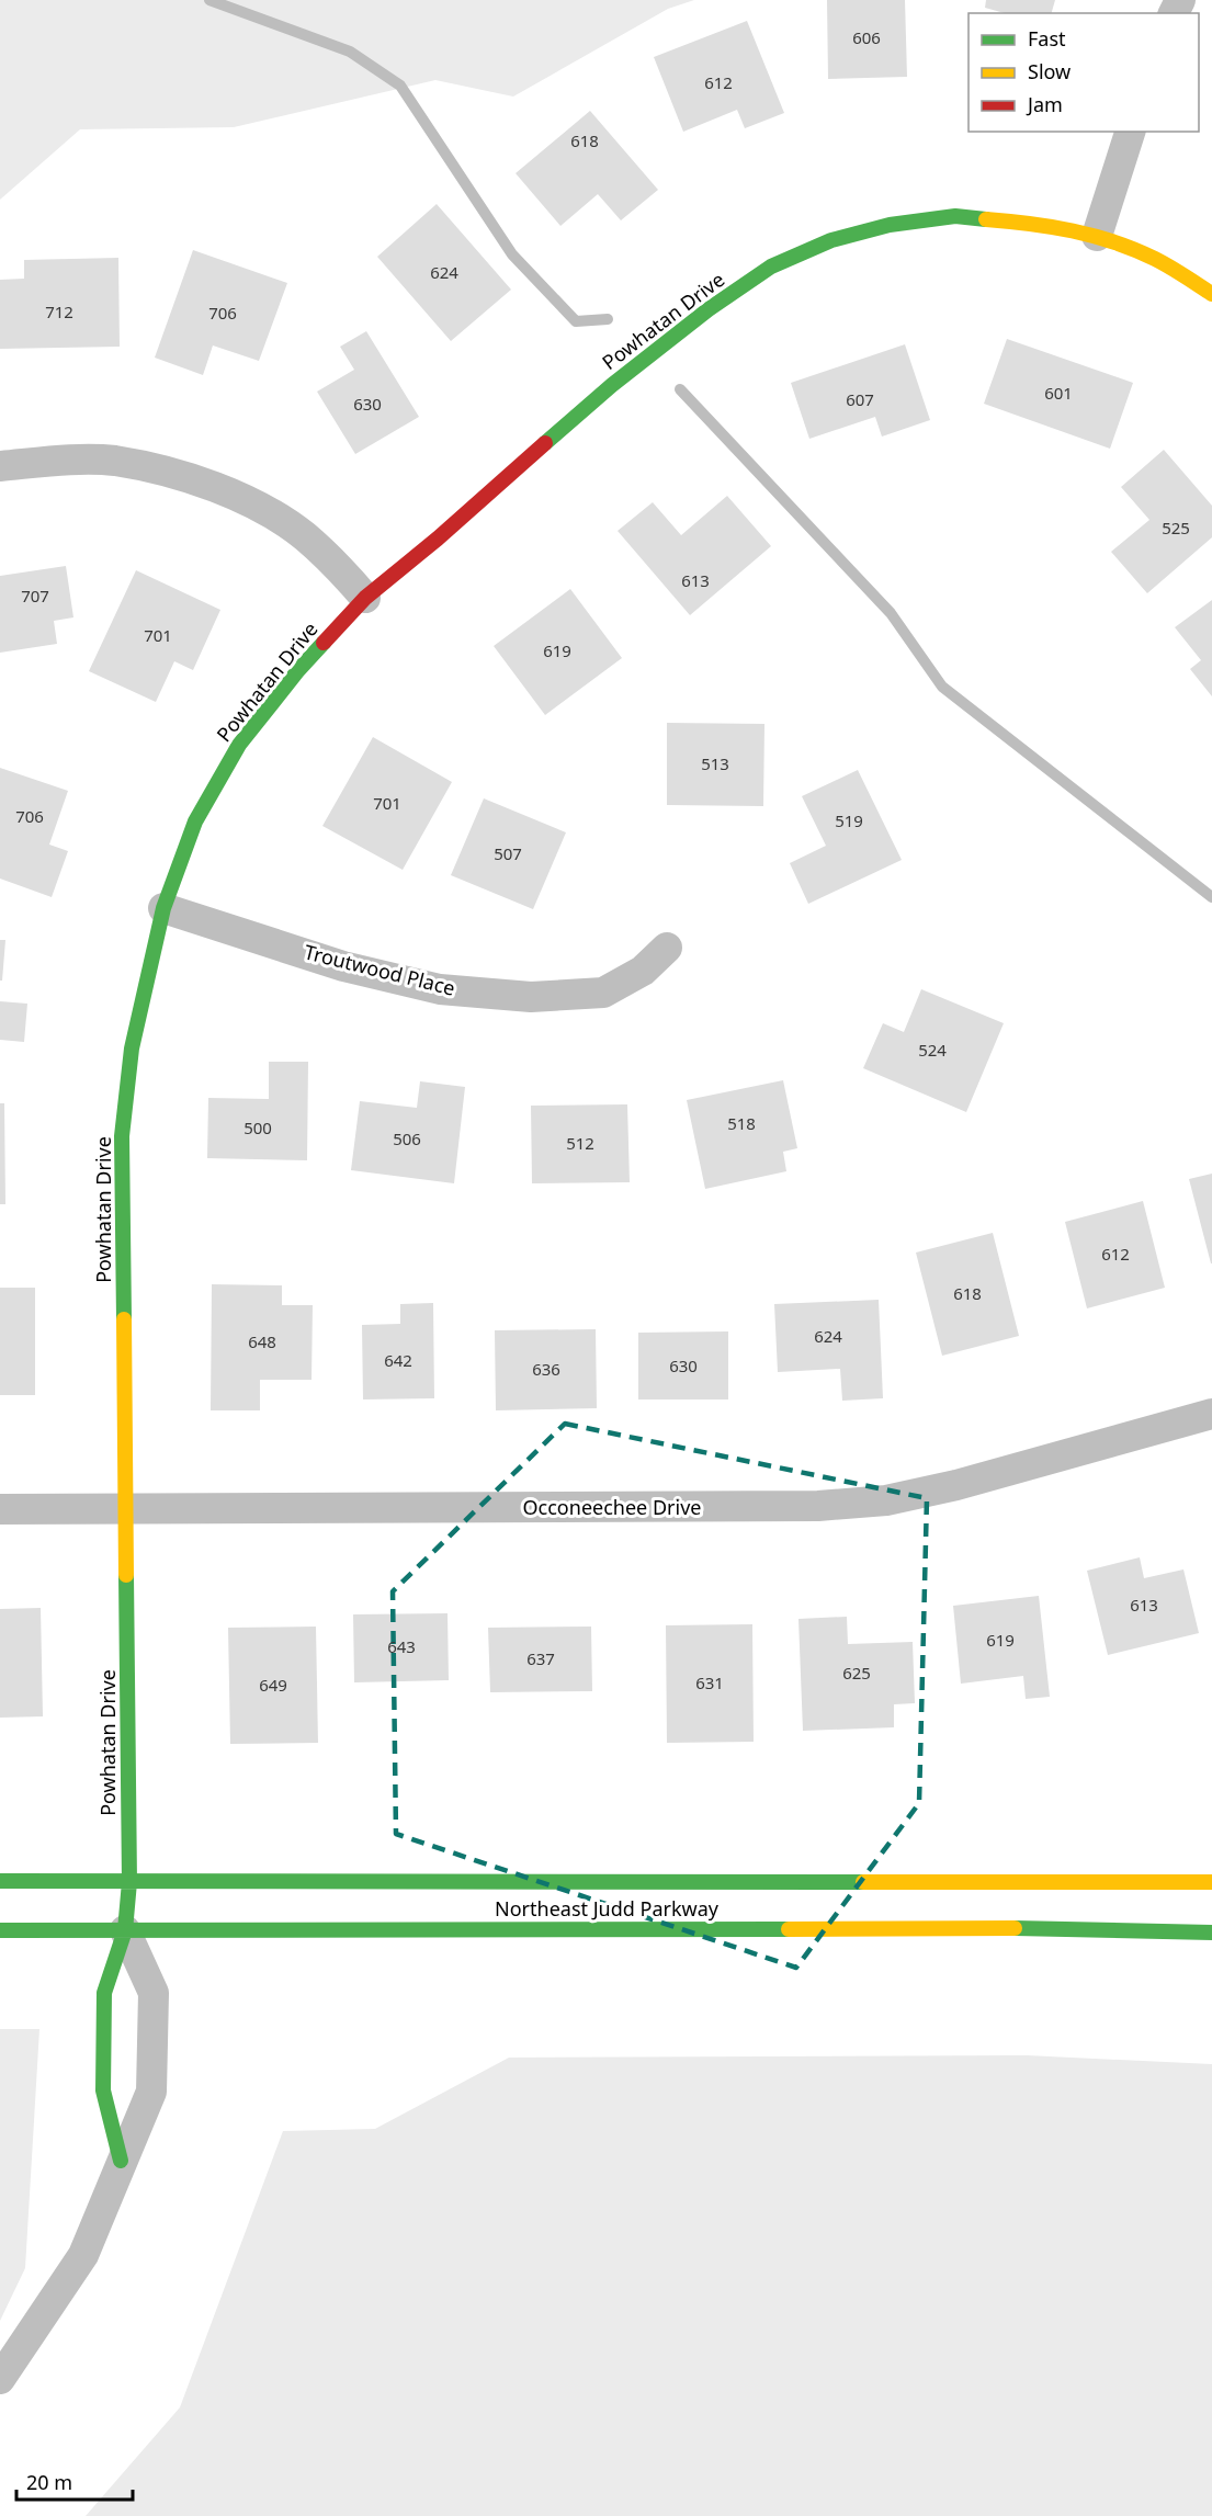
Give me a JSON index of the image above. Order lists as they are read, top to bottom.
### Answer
{
  "streets": {
    "main road": ["Powhatan Drive", "Northeast Judd Parkway"],
    "street": ["Troutwood Place", "Occoneechee Drive"]
  },
  "crossings": [
    ["Powhatan Drive", "Troutwood Place"],
    ["Powhatan Drive", "Occoneechee Drive"],
    ["Powhatan Drive", "Northeast Judd Parkway"]
  ],
  "house_numbers": [
    "606",
    "612",
    "618",
    "624",
    "712",
    "706",
    "601",
    "607",
    "630",
    "525",
    "613",
    "707",
    "701",
    "619",
    "513",
    "701",
    "706",
    "519",
    "507",
    "524",
    "518",
    "500",
    "506",
    "512",
    "612",
    "618",
    "624",
    "648",
    "642",
    "630",
    "636",
    "613",
    "619",
    "643",
    "637",
    "625",
    "631",
    "649"
  ],
  "legend": ["Fast", "Slow", "Jam"],
  "scale_bar": "20 m"
}
